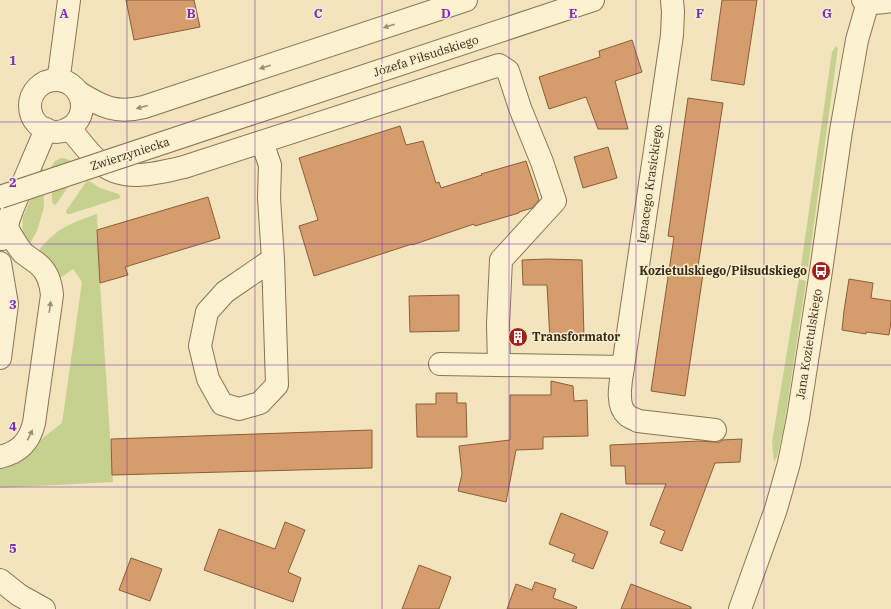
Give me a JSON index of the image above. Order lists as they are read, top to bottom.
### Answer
{
  "streets": {
    "street": [
      "Józefa Piłsudskiego",
      "Zwierzyniecka",
      "Ignacego Krasickiego",
      "Jana Kozietulskiego"
    ]
  },
  "crossings": [
    ["Józefa Piłsudskiego", "Zwierzyniecka"]
  ],
  "places": {
    "bus stop": ["Kozietulskiego/Piłsudskiego"],
    "building": ["Transformator"]
  },
  "grid": {
    "columns": [
      "A",
      "B",
      "C",
      "D",
      "E",
      "F",
      "G"
    ],
    "rows": [
      "1",
      "2",
      "3",
      "4",
      "5"
    ]
  }
}
